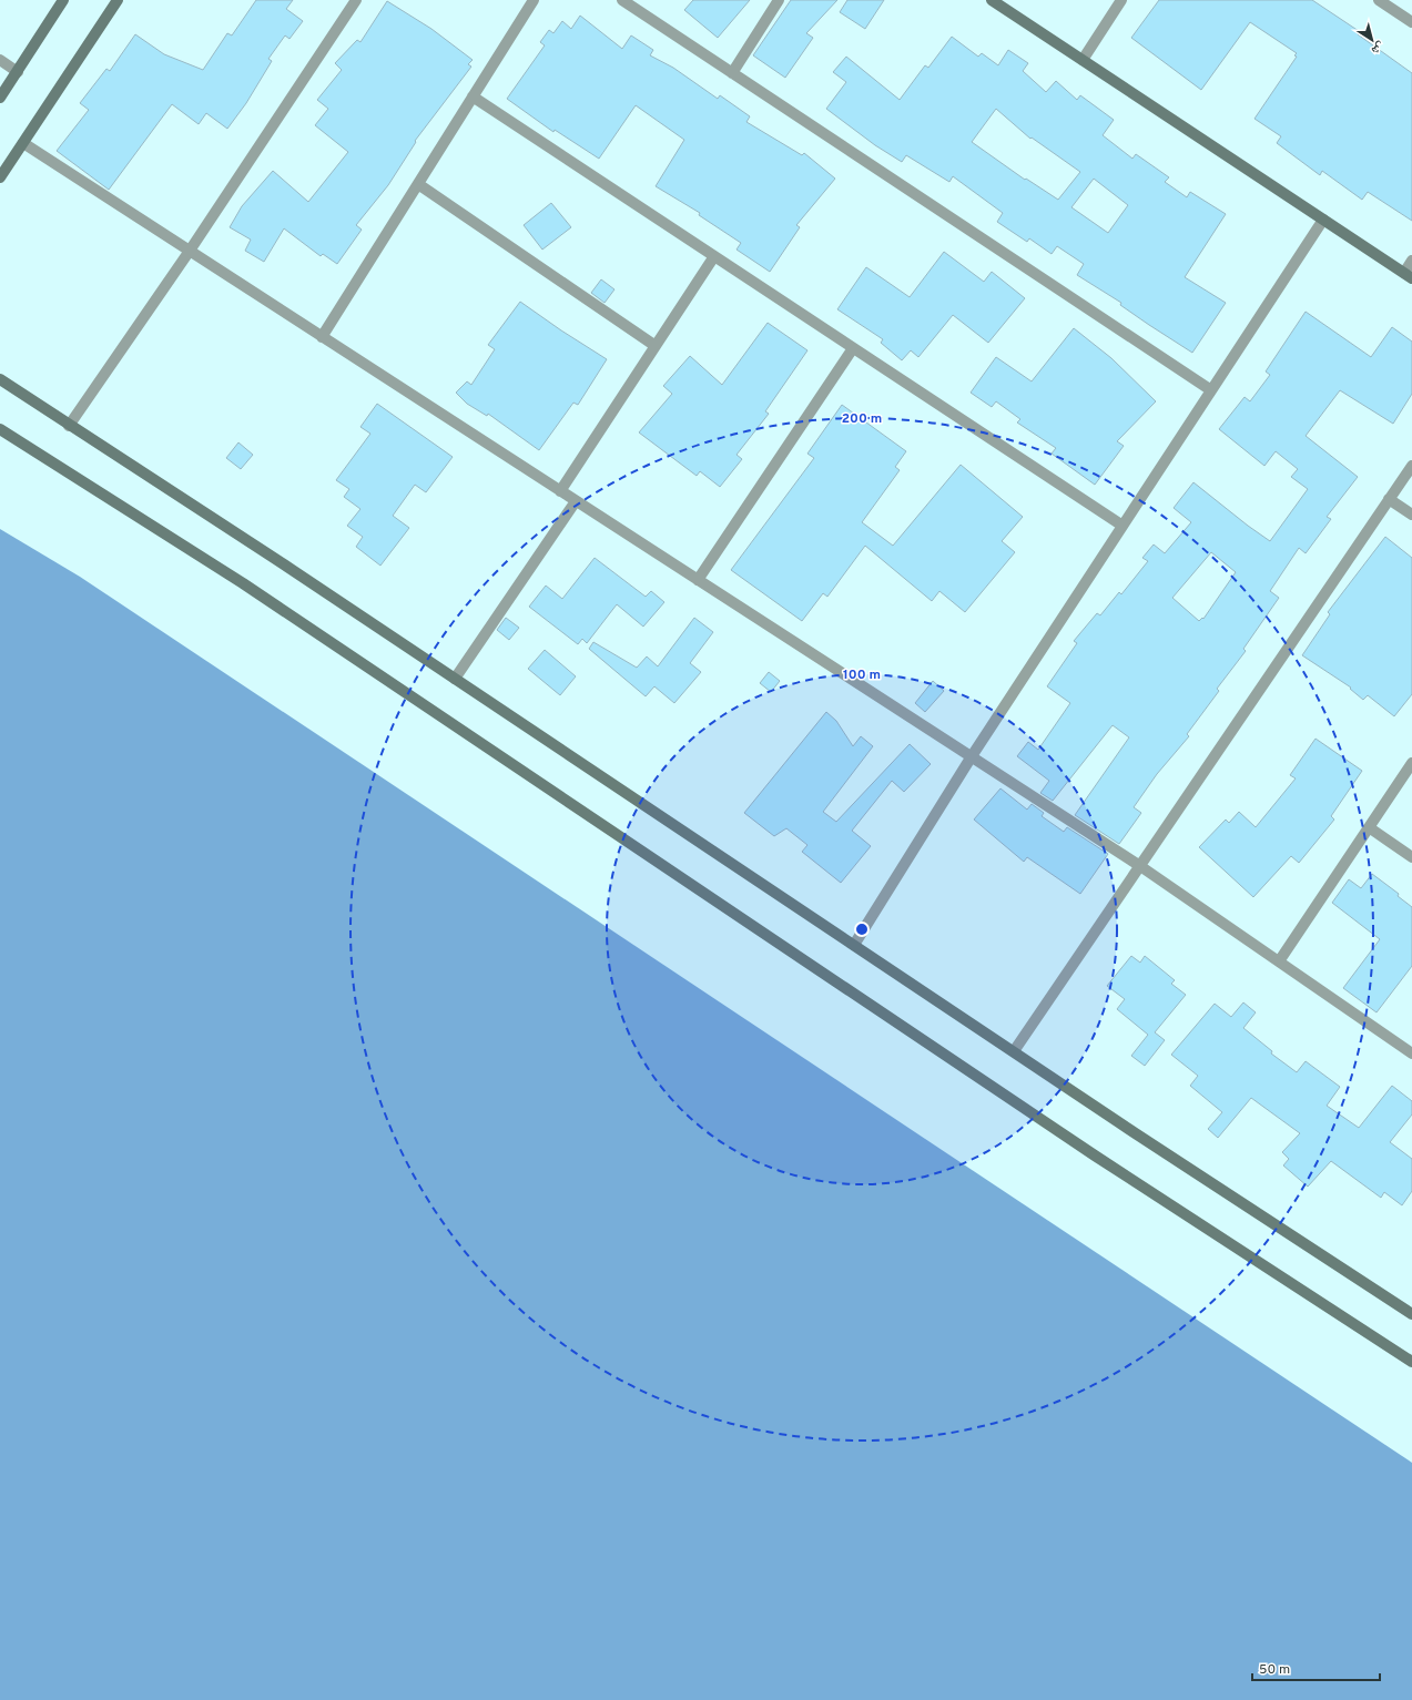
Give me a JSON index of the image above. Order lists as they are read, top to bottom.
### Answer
{
  "scale_bar": "50 m",
  "north": "bottom right",
  "rings": ["200 m", "100 m"]
}
